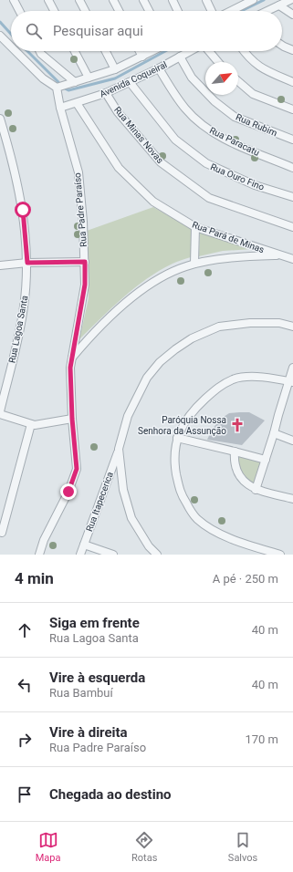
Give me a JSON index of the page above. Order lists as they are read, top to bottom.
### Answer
{
  "streets": {
    "street": [
      "Avenida Coqueiral",
      "Rua Rubim",
      "Rua Minas Novas",
      "Rua Paracatu",
      "Rua Ouro Fino",
      "Rua Padre Paraíso",
      "Rua Pará de Minas",
      "Rua Lagoa Santa",
      "Rua Itapecerica"
    ]
  },
  "crossings": [
    ["Avenida Coqueiral", "Rua Rubim"],
    ["Avenida Coqueiral", "Rua Minas Novas"],
    ["Avenida Coqueiral", "Rua Paracatu"],
    ["Avenida Coqueiral", "Rua Ouro Fino"],
    ["Avenida Coqueiral", "Rua Padre Paraíso"],
    ["Avenida Coqueiral", "Rua Pará de Minas"],
    ["Rua Padre Paraíso", "Rua Pará de Minas"]
  ],
  "places": {
    "church": ["Paróquia Nossa Senhora da Assunção"]
  },
  "north": "top right",
  "page": {
    "search": "Pesquisar aqui",
    "heading": ["4 min", "A pé · 250 m"],
    "list": [
      ["Siga em frente", "Rua Lagoa Santa", "40 m"],
      ["Vire à esquerda", "Rua Bambuí", "40 m"],
      ["Vire à direita", "Rua Padre Paraíso", "170 m"],
      "Chegada ao destino"
    ],
    "nav": ["Mapa", "Rotas", "Salvos"]
  }
}
